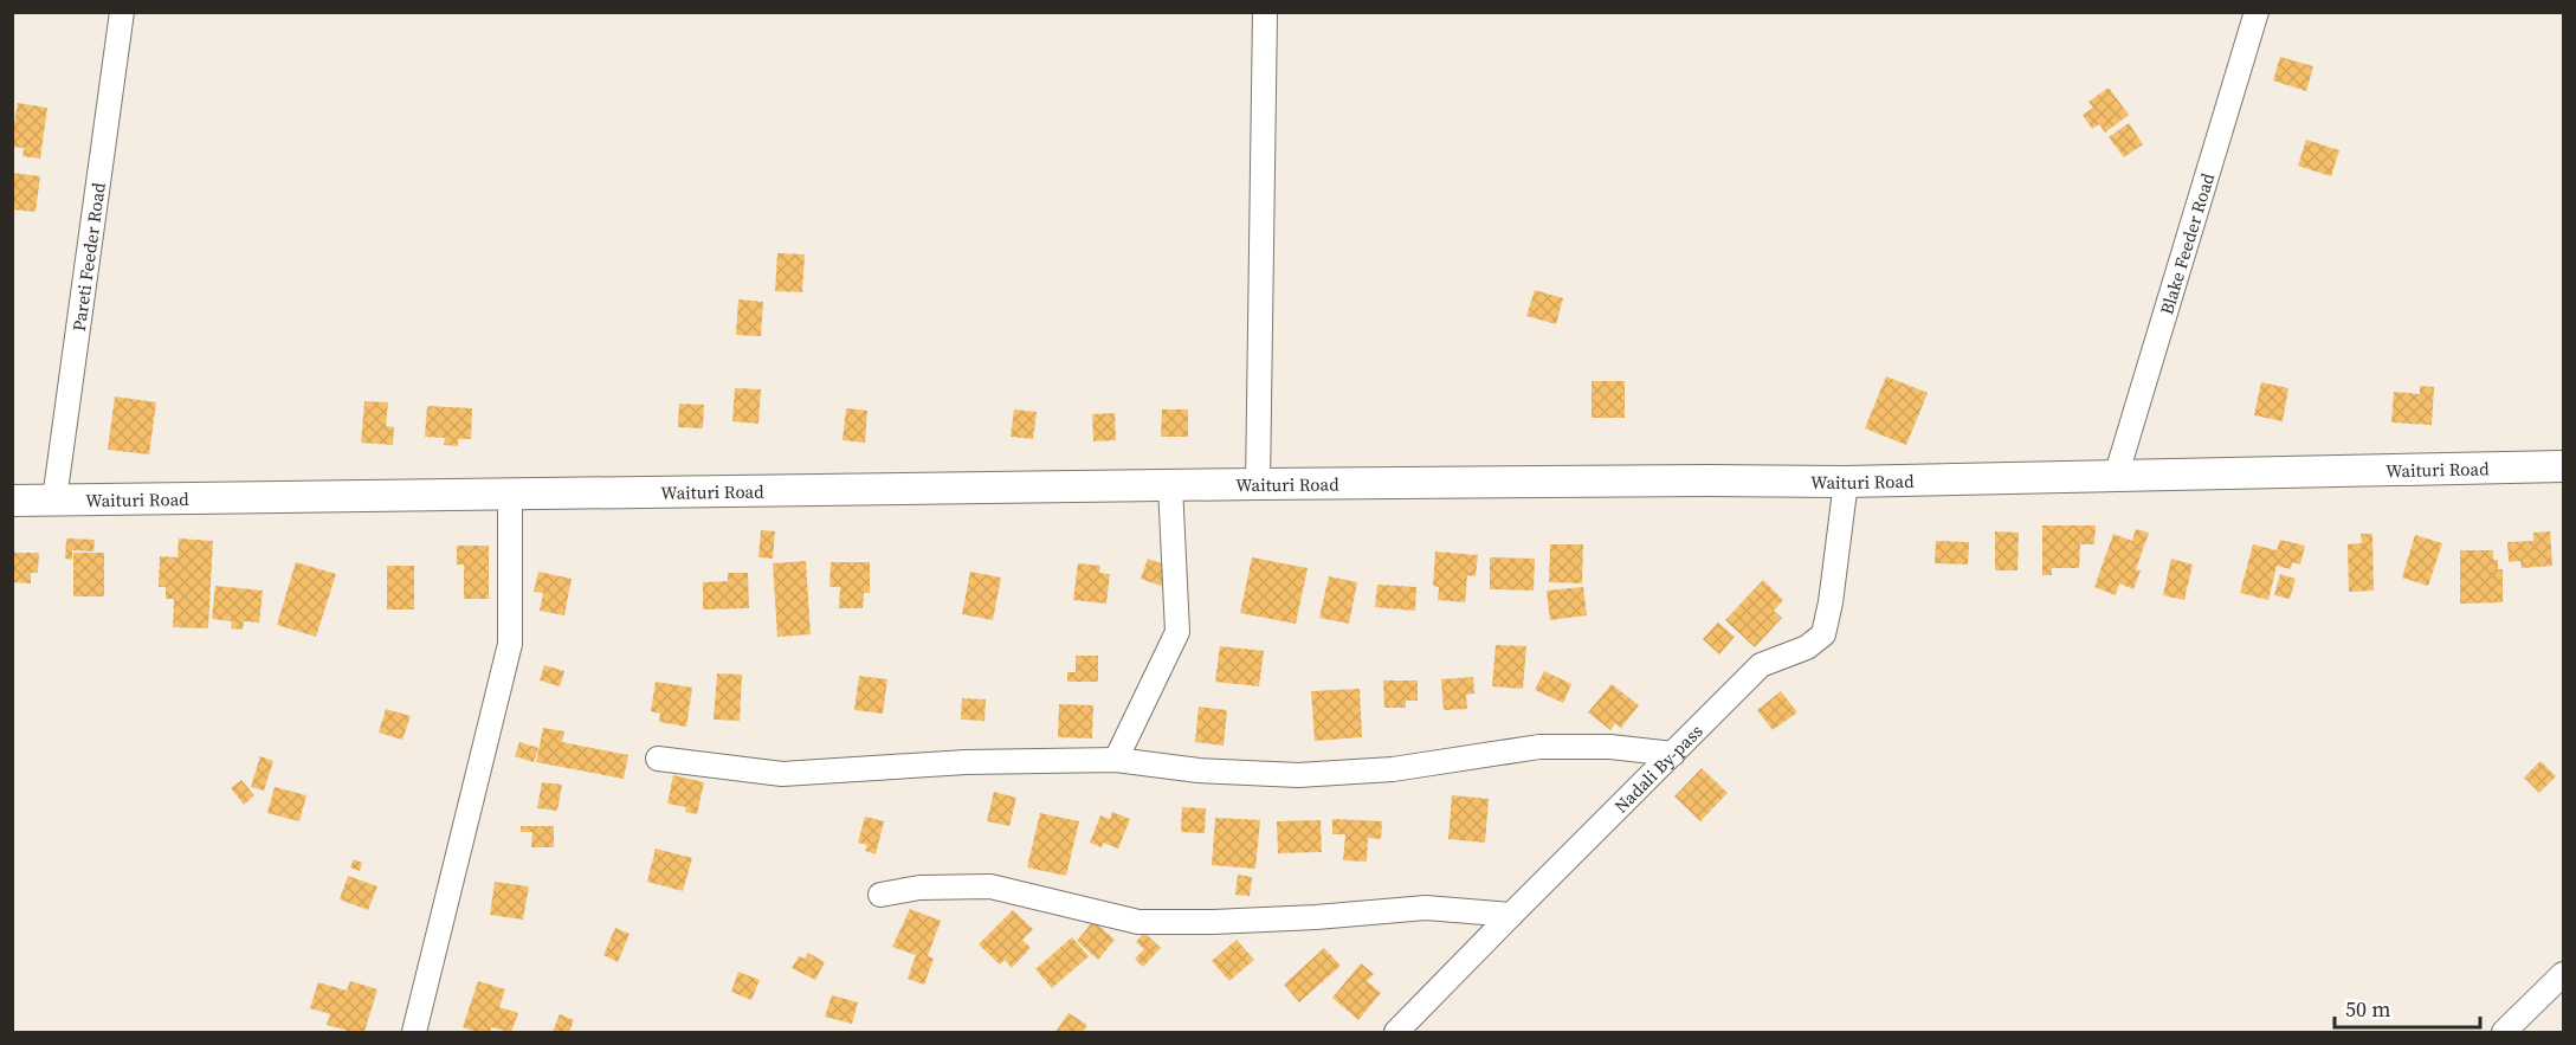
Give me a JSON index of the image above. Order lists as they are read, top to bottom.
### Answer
{
  "streets": {
    "main road": ["Waituri Road"],
    "street": ["Blake Feeder Road", "Pareti Feeder Road", "Nadali By-pass"]
  },
  "crossings": [
    ["Blake Feeder Road", "Waituri Road"],
    ["Pareti Feeder Road", "Waituri Road"],
    ["Waituri Road", "Nadali By-pass"]
  ],
  "scale_bar": "50 m"
}
